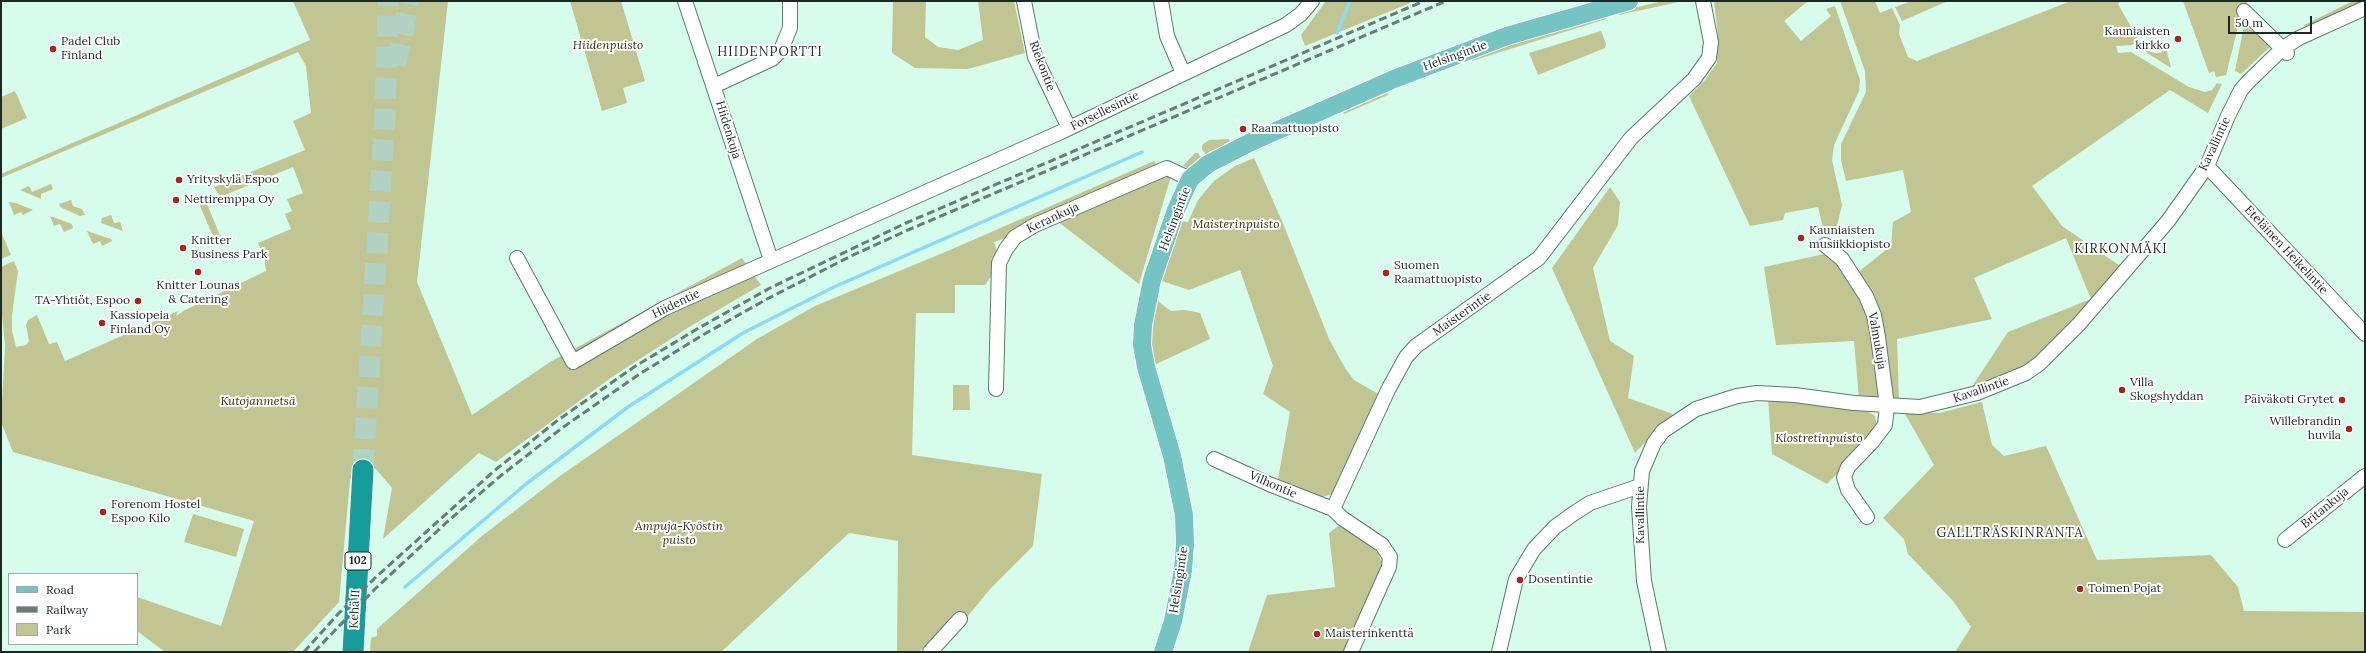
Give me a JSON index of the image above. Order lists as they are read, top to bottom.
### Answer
{
  "streets": {
    "highway": ["102", "Kehä II"],
    "main road": ["Helsingintie"],
    "street": [
      "Riekontie",
      "Forsellesintie",
      "Hiidenkuja",
      "Kavallintie",
      "Kerankuja",
      "Eteläinen Heikelintie",
      "Hiidentie",
      "Maisterintie",
      "Valmukuja",
      "Vilhontie",
      "Britankuja"
    ]
  },
  "crossings": [
    ["Helsingintie", "Kerankuja"],
    ["Riekontie", "Forsellesintie"],
    ["Forsellesintie", "Hiidentie"],
    ["Hiidenkuja", "Hiidentie"],
    ["Kavallintie", "Eteläinen Heikelintie"],
    ["Kavallintie", "Valmukuja"],
    ["Maisterintie", "Vilhontie"]
  ],
  "districts": ["HIIDENPORTTI", "KIRKONMÄKI", "GALLTRÄSKINRANTA"],
  "parks": [
    "Hiidenpuisto",
    "Maisterinpuisto",
    "Kutojanmetsä",
    "Klostretinpuisto",
    "Ampuja-Kyöstin puisto"
  ],
  "places": [
    "Kauniaisten kirkko",
    "Padel Club Finland",
    "Raamattuopisto",
    "Yrityskylä Espoo",
    "Nettiremppa Oy",
    "Kauniaisten musiikkiopisto",
    "Knitter Business Park",
    "Knitter Lounas & Catering",
    "Suomen Raamattuopisto",
    "TA-Yhtiöt, Espoo",
    "Kassiopeia Finland Oy",
    "Villa Skogshyddan",
    "Päiväkoti Grytet",
    "Willebrandin huvila",
    "Forenom Hostel Espoo Kilo",
    "Dosentintie",
    "Toimen Pojat",
    "Maisterinkenttä"
  ],
  "legend": ["Road", "Railway", "Park"],
  "scale_bar": "50 m"
}
